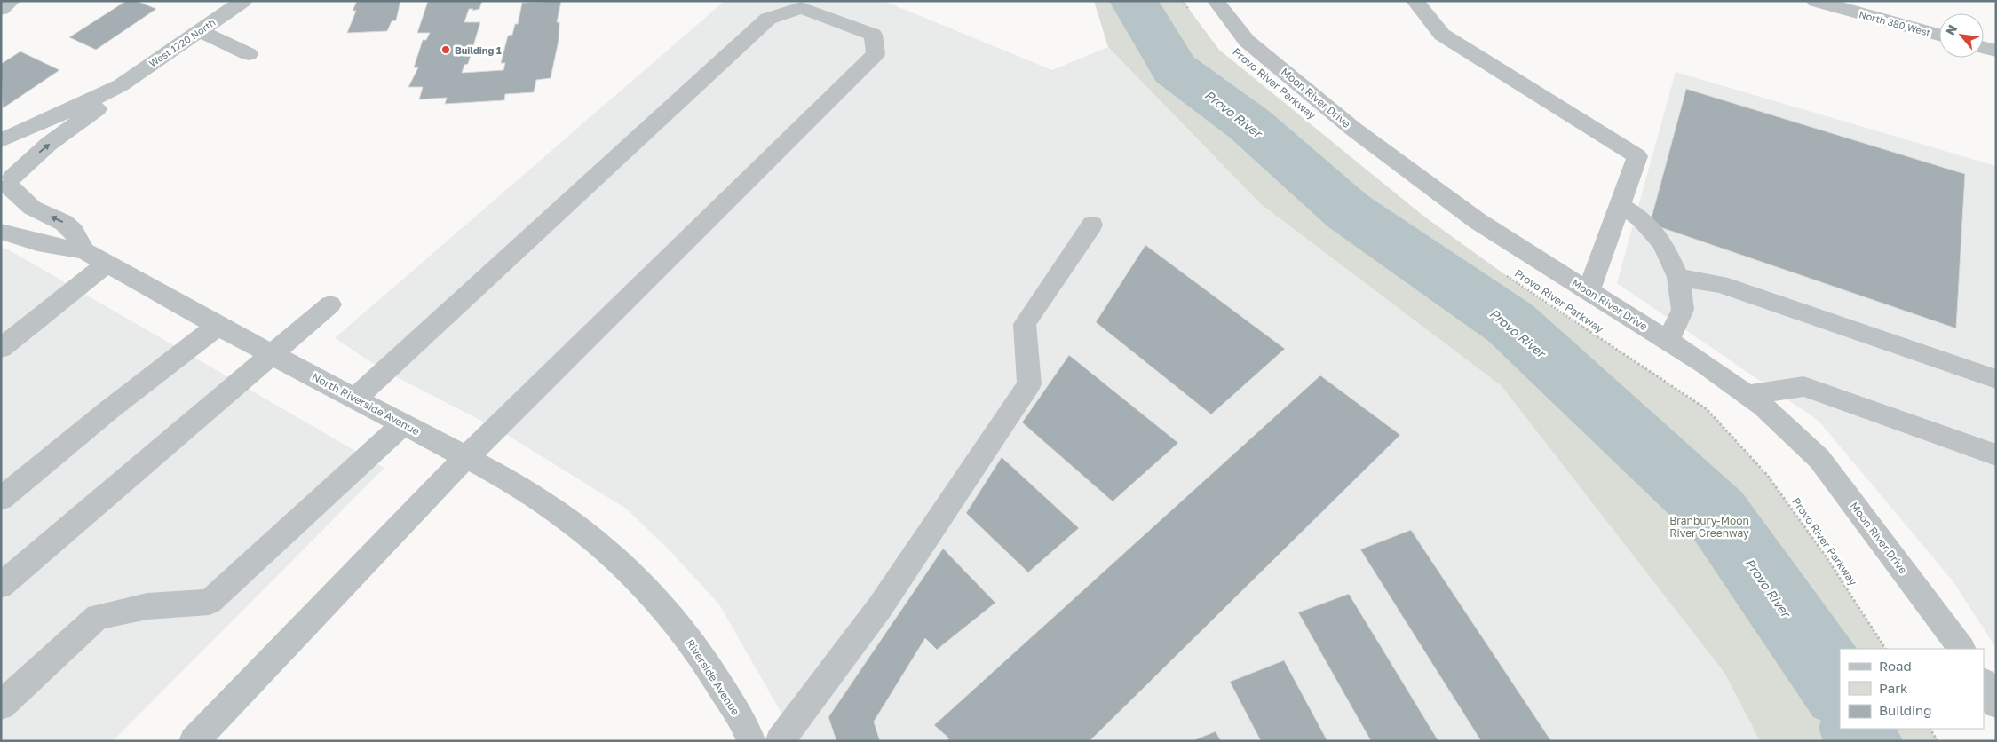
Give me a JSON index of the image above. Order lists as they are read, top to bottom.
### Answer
{
  "streets": {
    "street": [
      "North 380 West",
      "West 1720 North",
      "Moon River Drive",
      "North Riverside Avenue",
      "Riverside Avenue"
    ],
    "path": ["Provo River Parkway"]
  },
  "crossings": [
    ["North Riverside Avenue", "Riverside Avenue"]
  ],
  "water": ["Provo River"],
  "parks": ["Branbury-Moon River Greenway"],
  "places": ["Building 1"],
  "legend": ["Road", "Park", "Building"],
  "north": "top left"
}
